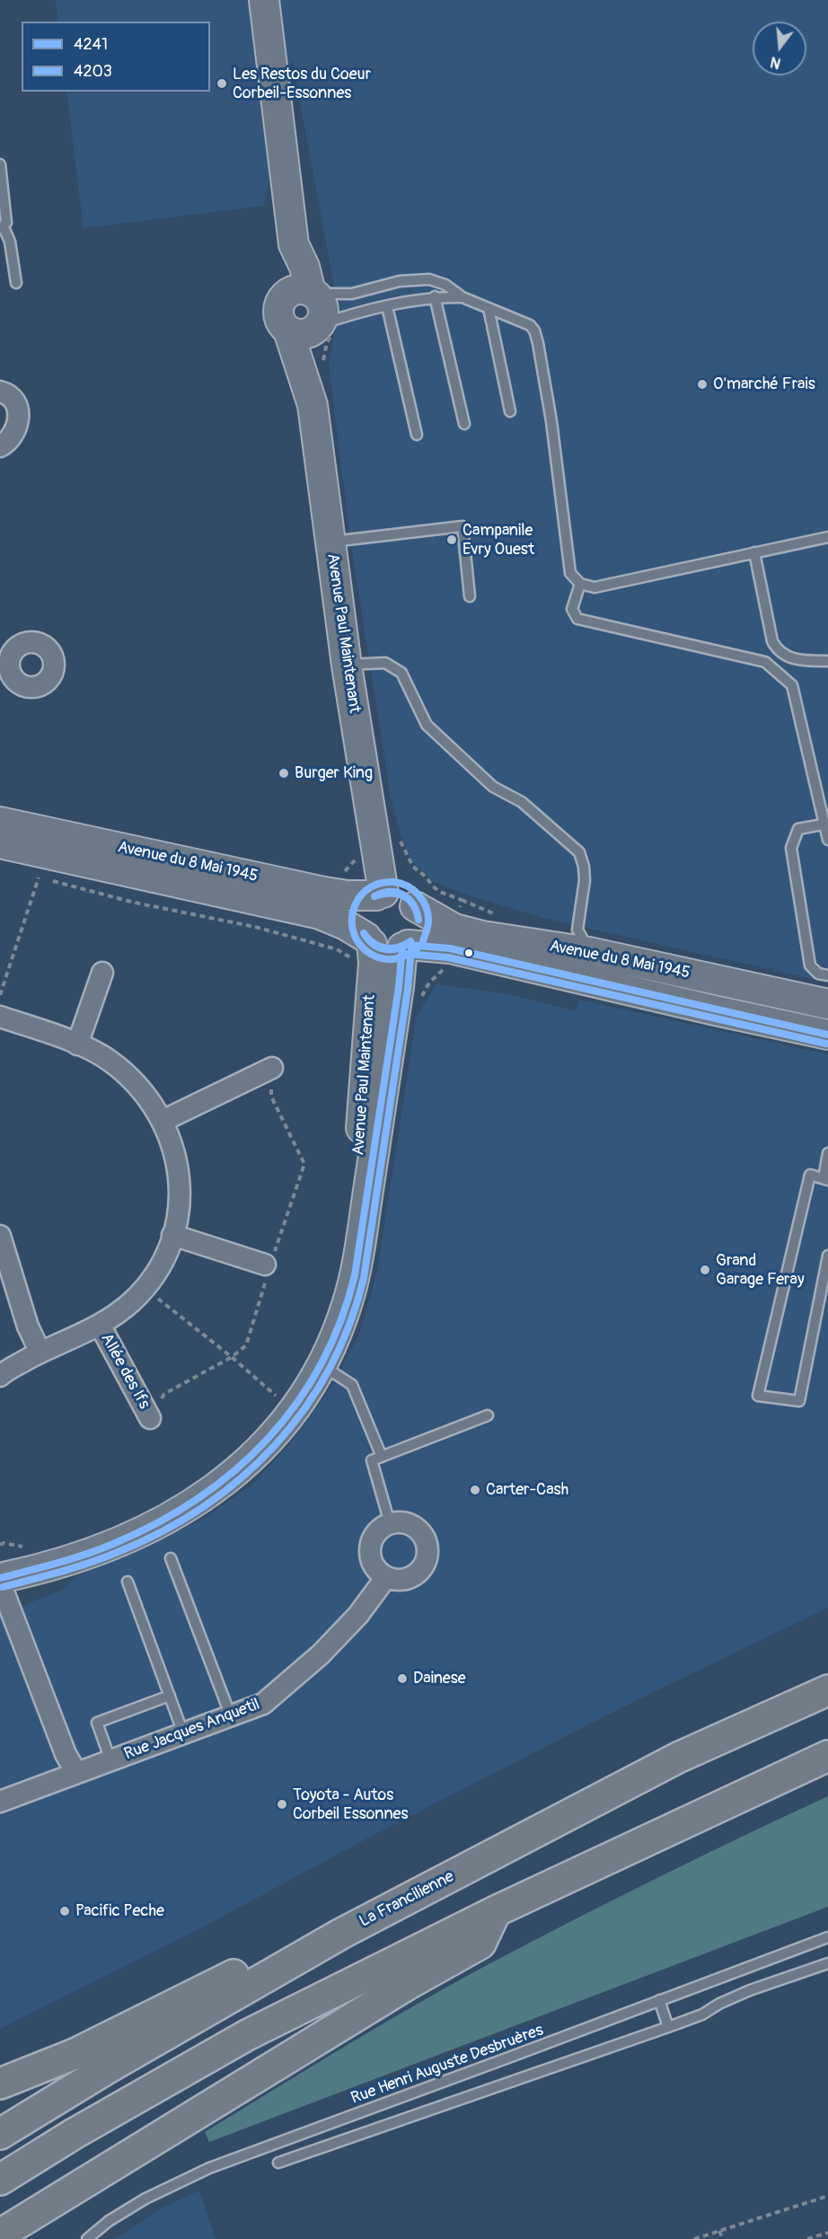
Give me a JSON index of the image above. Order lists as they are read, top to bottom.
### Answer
{
  "streets": {
    "highway": ["La Francilienne"],
    "street": [
      "Avenue Paul Maintenant",
      "Avenue du 8 Mai 1945",
      "Allée des Ifs",
      "Rue Jacques Anquetil"
    ],
    "lane": ["Rue Henri Auguste Desbruères"]
  },
  "crossings": [
    ["Avenue Paul Maintenant", "Avenue du 8 Mai 1945"]
  ],
  "places": [
    "Les Restos du Coeur Corbeil-Essonnes",
    "O'marché Frais",
    "Campanile Evry Ouest",
    "Burger King",
    "Grand Garage Feray",
    "Carter-Cash",
    "Dainese",
    "Toyota - Autos Corbeil Essonnes",
    "Pacific Peche"
  ],
  "lines": ["transit line 4203", "transit line 4241"],
  "legend": ["4241", "4203"],
  "north": "bottom"
}
